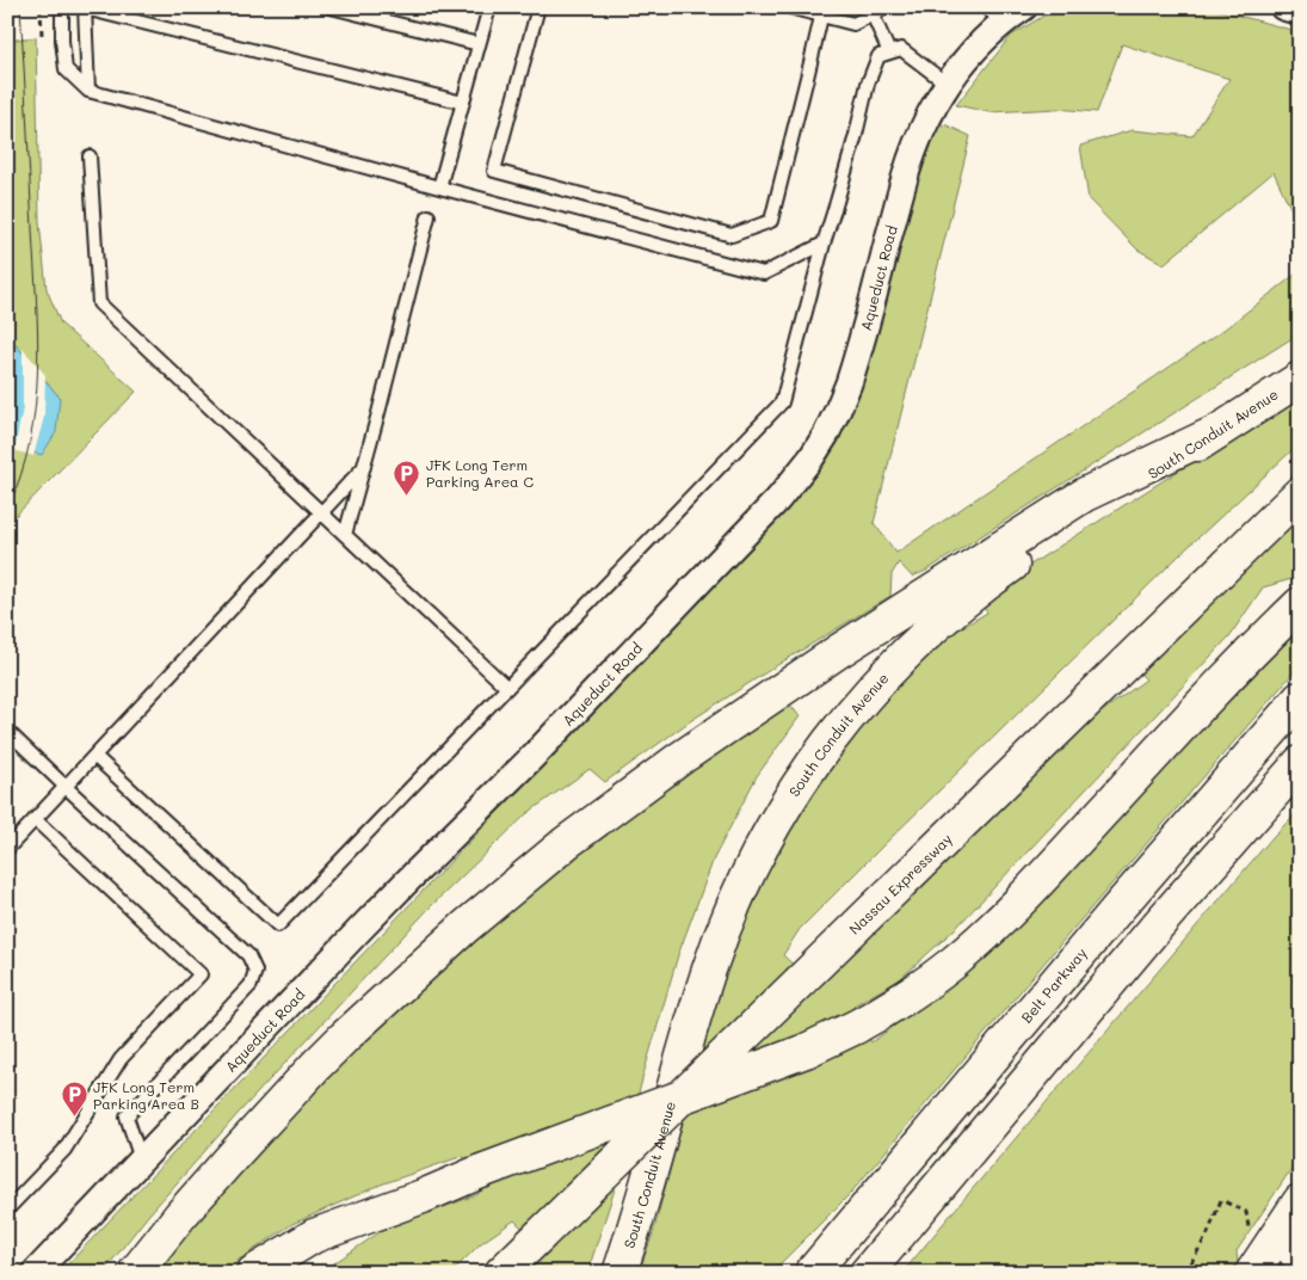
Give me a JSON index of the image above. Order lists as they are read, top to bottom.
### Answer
{
  "streets": {
    "main road": ["South Conduit Avenue", "Nassau Expressway", "Belt Parkway"],
    "street": ["Aqueduct Road"]
  },
  "places": {
    "parking": ["JFK Long Term Parking Area C", "JFK Long Term Parking Area B"]
  }
}
